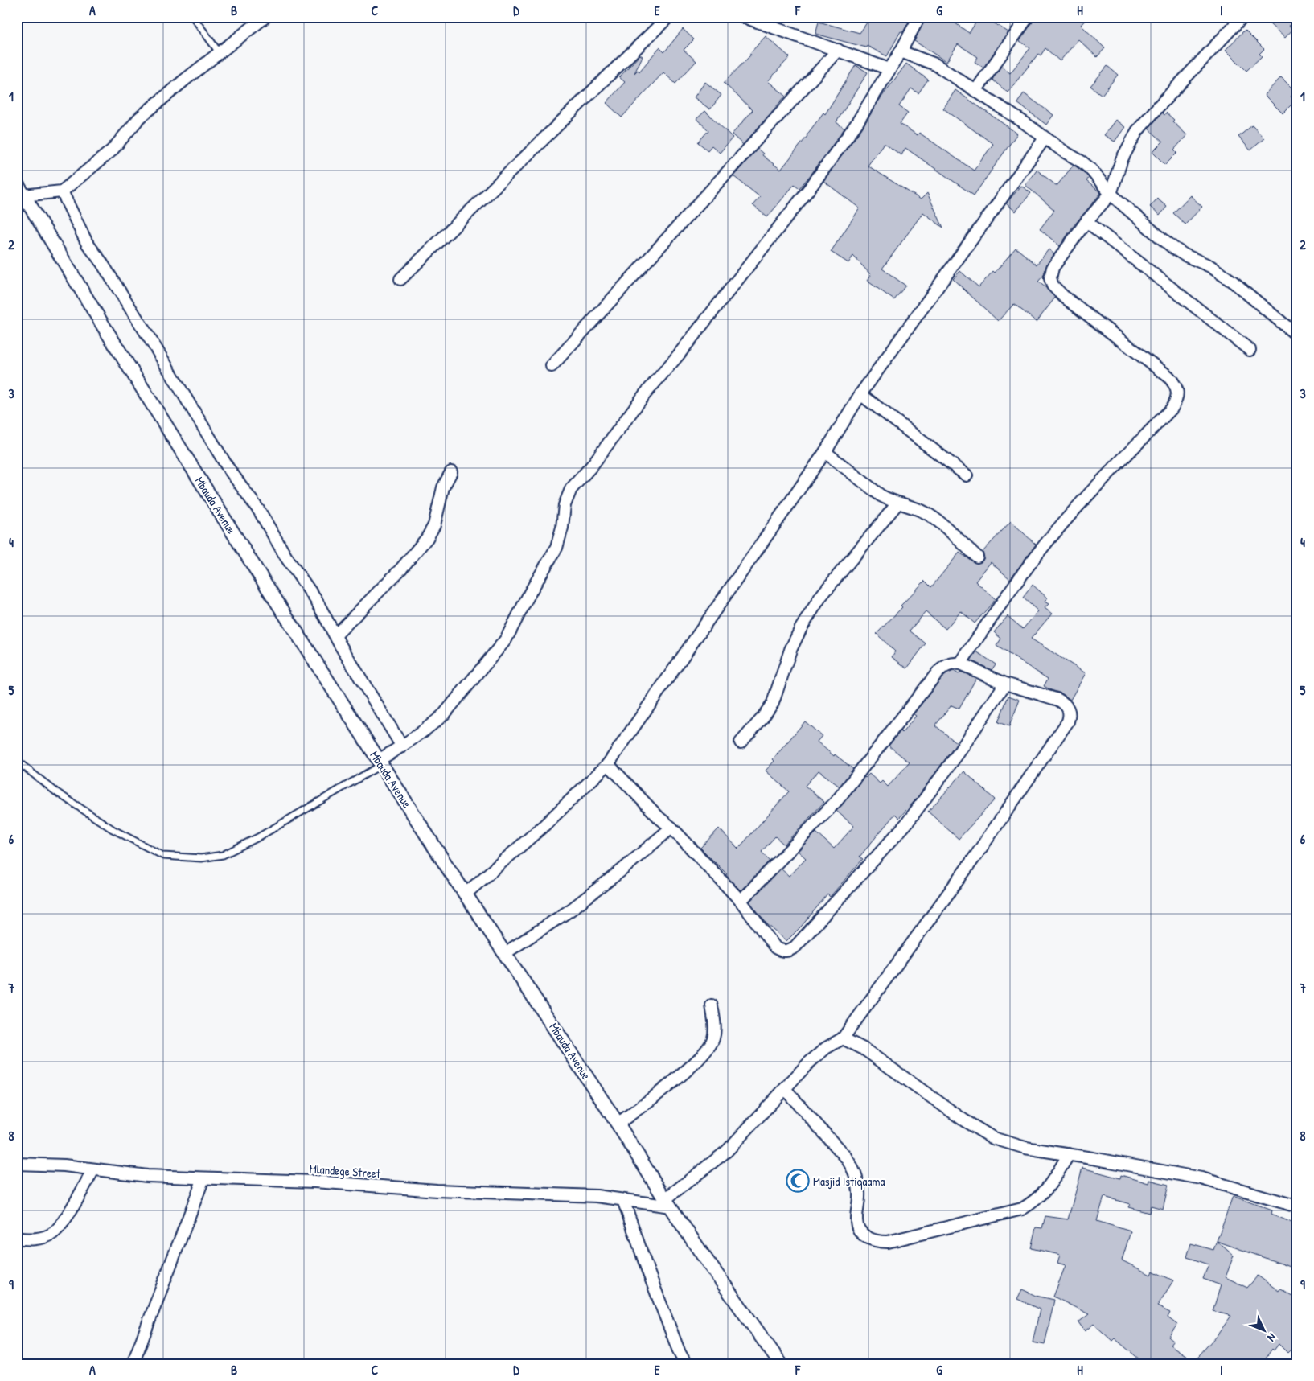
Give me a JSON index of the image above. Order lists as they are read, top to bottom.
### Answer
{
  "streets": {
    "street": ["Mbauda Avenue", "Mlandege Street"]
  },
  "crossings": [
    ["Mbauda Avenue", "Mlandege Street"]
  ],
  "places": {
    "mosque": ["Masjid Istiqaama"]
  },
  "north": "bottom right",
  "grid": {
    "columns": [
      "A",
      "B",
      "C",
      "D",
      "E",
      "F",
      "G",
      "H",
      "I"
    ],
    "rows": [
      "1",
      "2",
      "3",
      "4",
      "5",
      "6",
      "7",
      "8",
      "9"
    ]
  }
}
